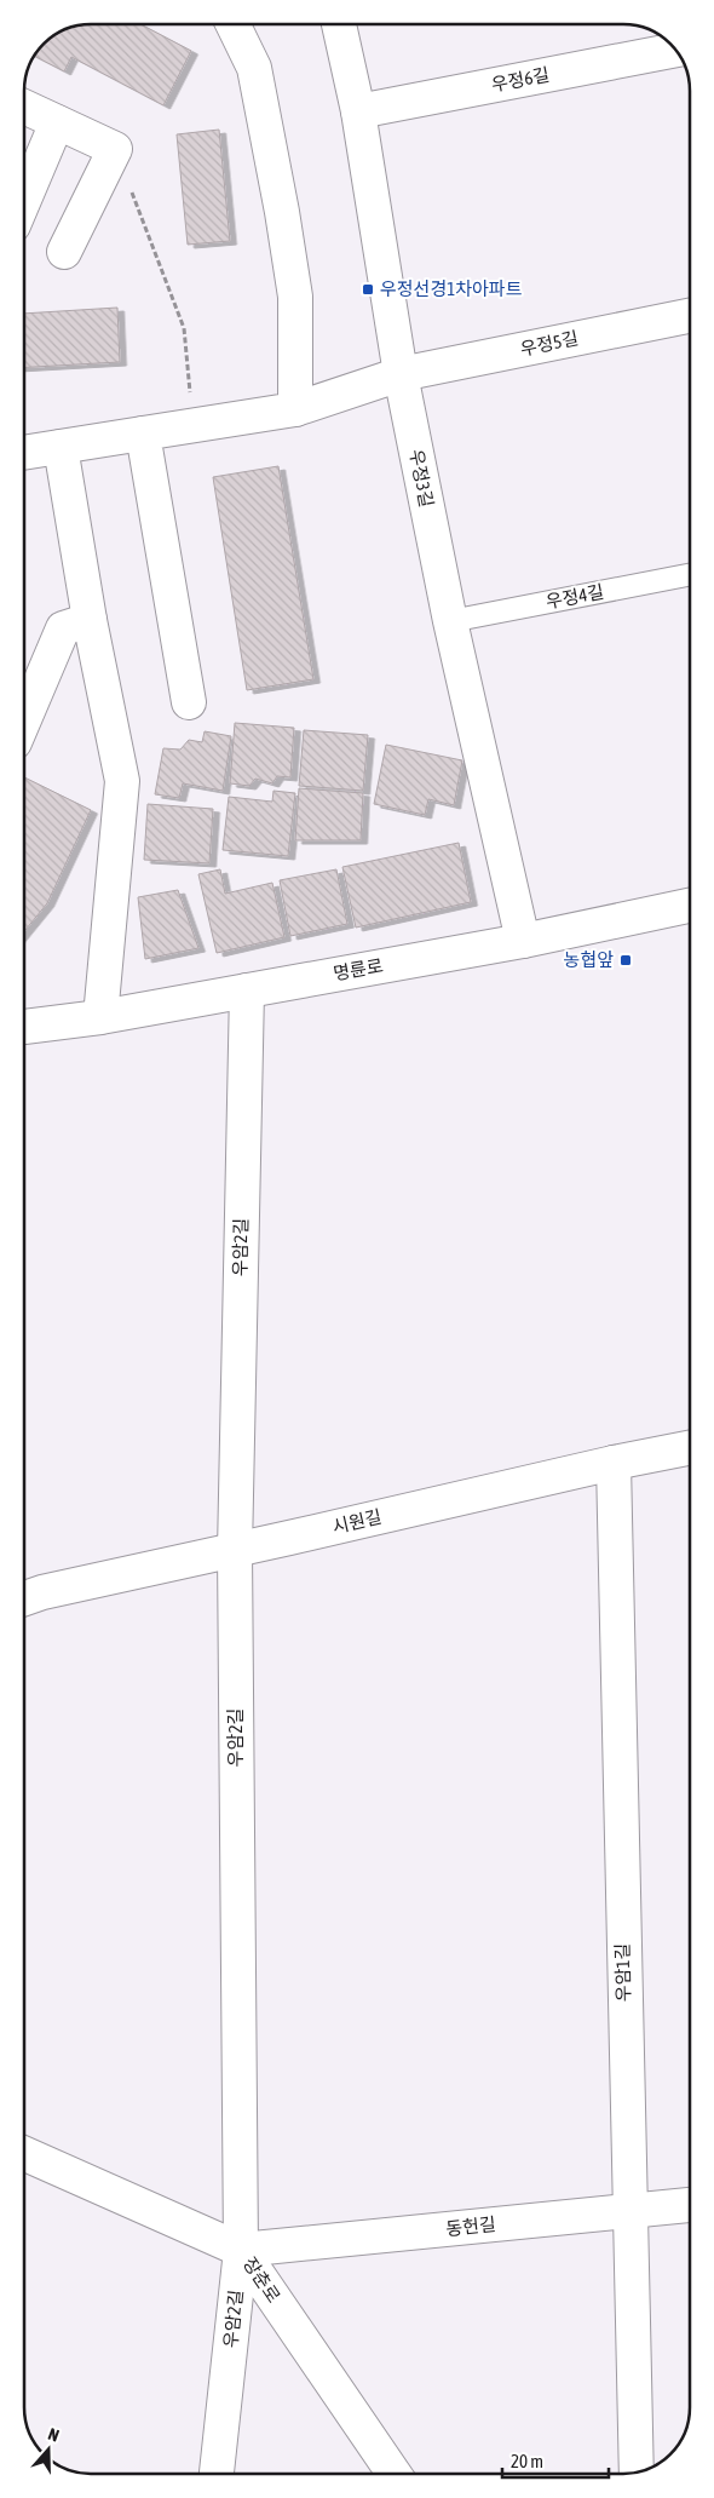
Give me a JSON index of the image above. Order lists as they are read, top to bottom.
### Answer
{
  "streets": {
    "street": [
      "우정6길",
      "우정5길",
      "우정3길",
      "명륜로",
      "우암2길",
      "시원길",
      "우암1길",
      "동헌길",
      "장춘로"
    ],
    "lane": ["우정4길"]
  },
  "crossings": [
    ["우정6길", "우정3길"],
    ["우정5길", "우정3길"],
    ["우정3길", "우정4길"],
    ["우정3길", "명륜로"],
    ["명륜로", "우암2길"],
    ["우암2길", "시원길"],
    ["우암2길", "동헌길"],
    ["우암2길", "장춘로"],
    ["시원길", "우암1길"],
    ["우암1길", "동헌길"],
    ["동헌길", "장춘로"]
  ],
  "places": {
    "transit": ["우정선경1차아파트", "농협앞"]
  },
  "scale_bar": "20 m",
  "north": "top"
}
